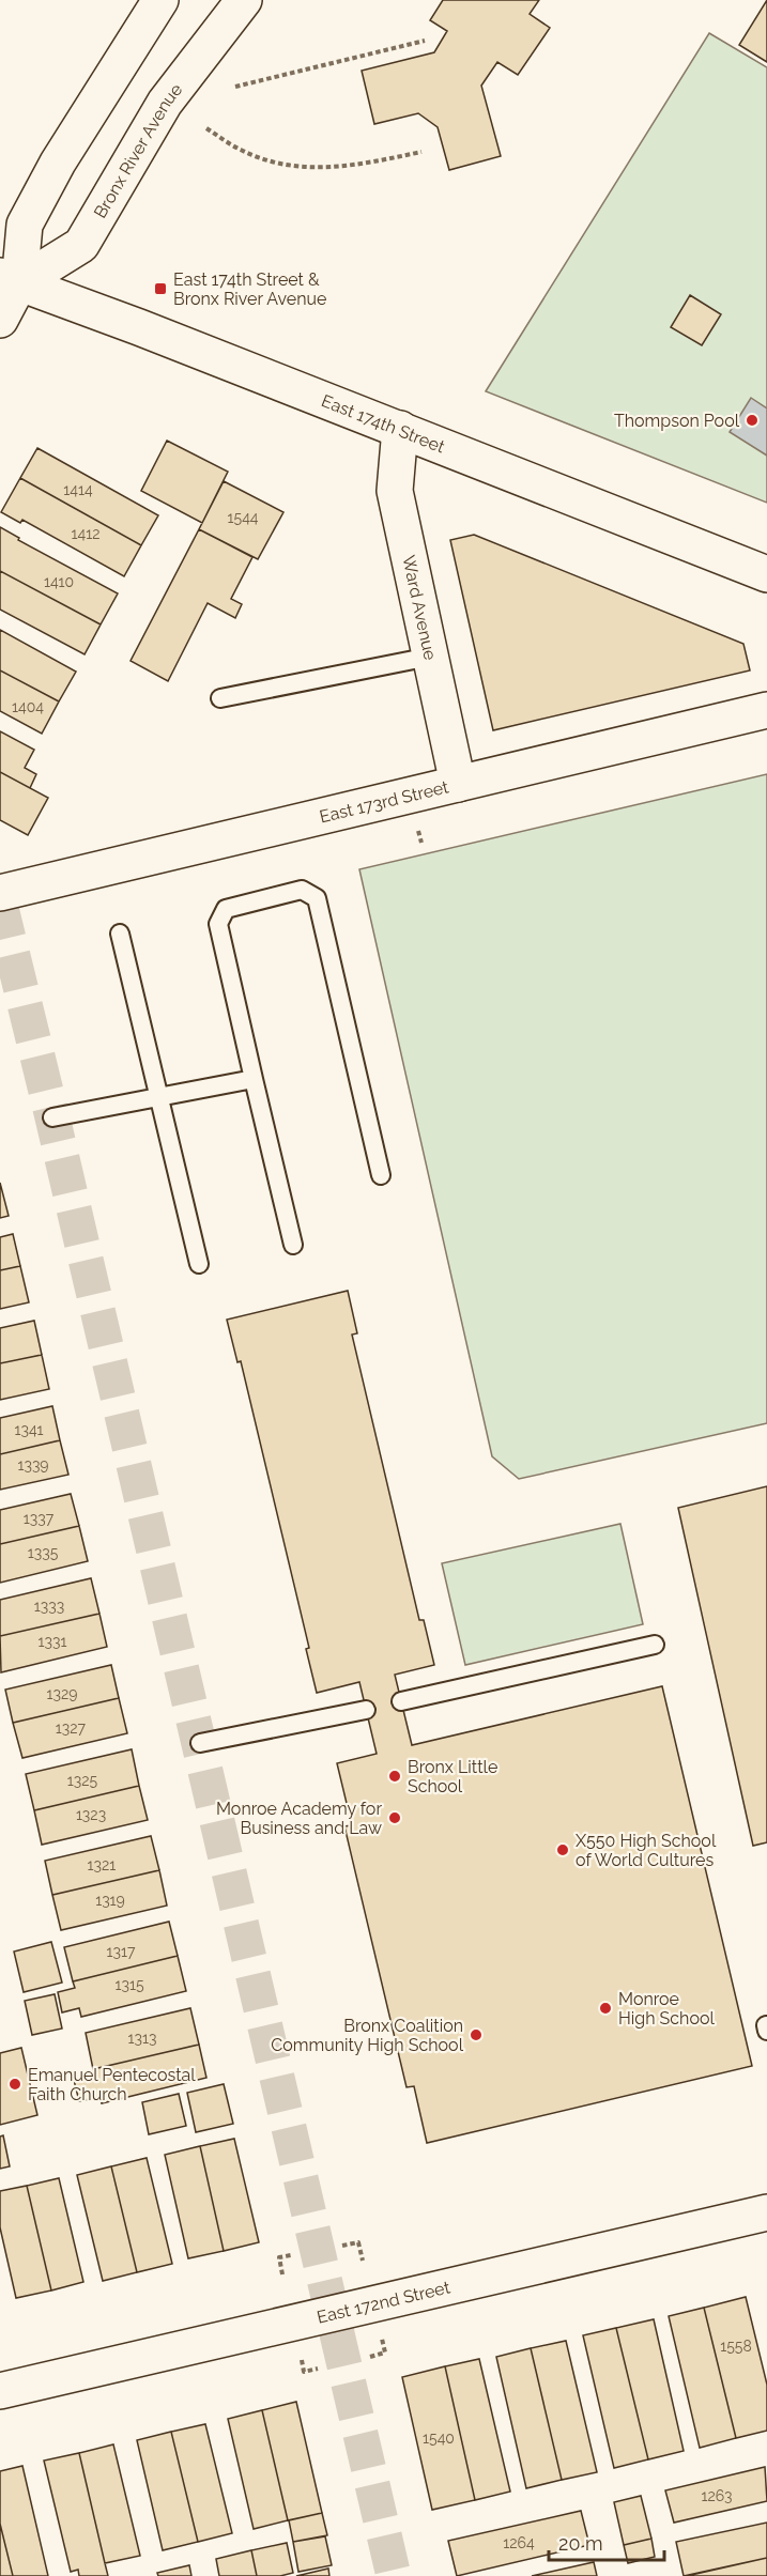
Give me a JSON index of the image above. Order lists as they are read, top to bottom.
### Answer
{
  "streets": {
    "street": [
      "Bronx River Avenue",
      "East 174th Street",
      "Ward Avenue",
      "East 173rd Street",
      "East 172nd Street"
    ]
  },
  "crossings": [
    ["Bronx River Avenue", "East 174th Street"],
    ["East 174th Street", "Ward Avenue"],
    ["Ward Avenue", "East 173rd Street"]
  ],
  "places": {
    "transit": ["East 174th Street & Bronx River Avenue"],
    "other": [
      "Thompson Pool",
      "Bronx Little School",
      "Monroe Academy for Business and Law",
      "X550 High School of World Cultures",
      "Monroe High School",
      "Bronx Coalition Community High School",
      "Emanuel Pentecostal Faith Church"
    ]
  },
  "house_numbers": [
    "1414",
    "1544",
    "1412",
    "1410",
    "1404",
    "1341",
    "1339",
    "1337",
    "1335",
    "1333",
    "1331",
    "1329",
    "1327",
    "1325",
    "1323",
    "1321",
    "1319",
    "1317",
    "1315",
    "1313",
    "1558",
    "1540",
    "1263",
    "1264"
  ],
  "scale_bar": "20 m"
}
